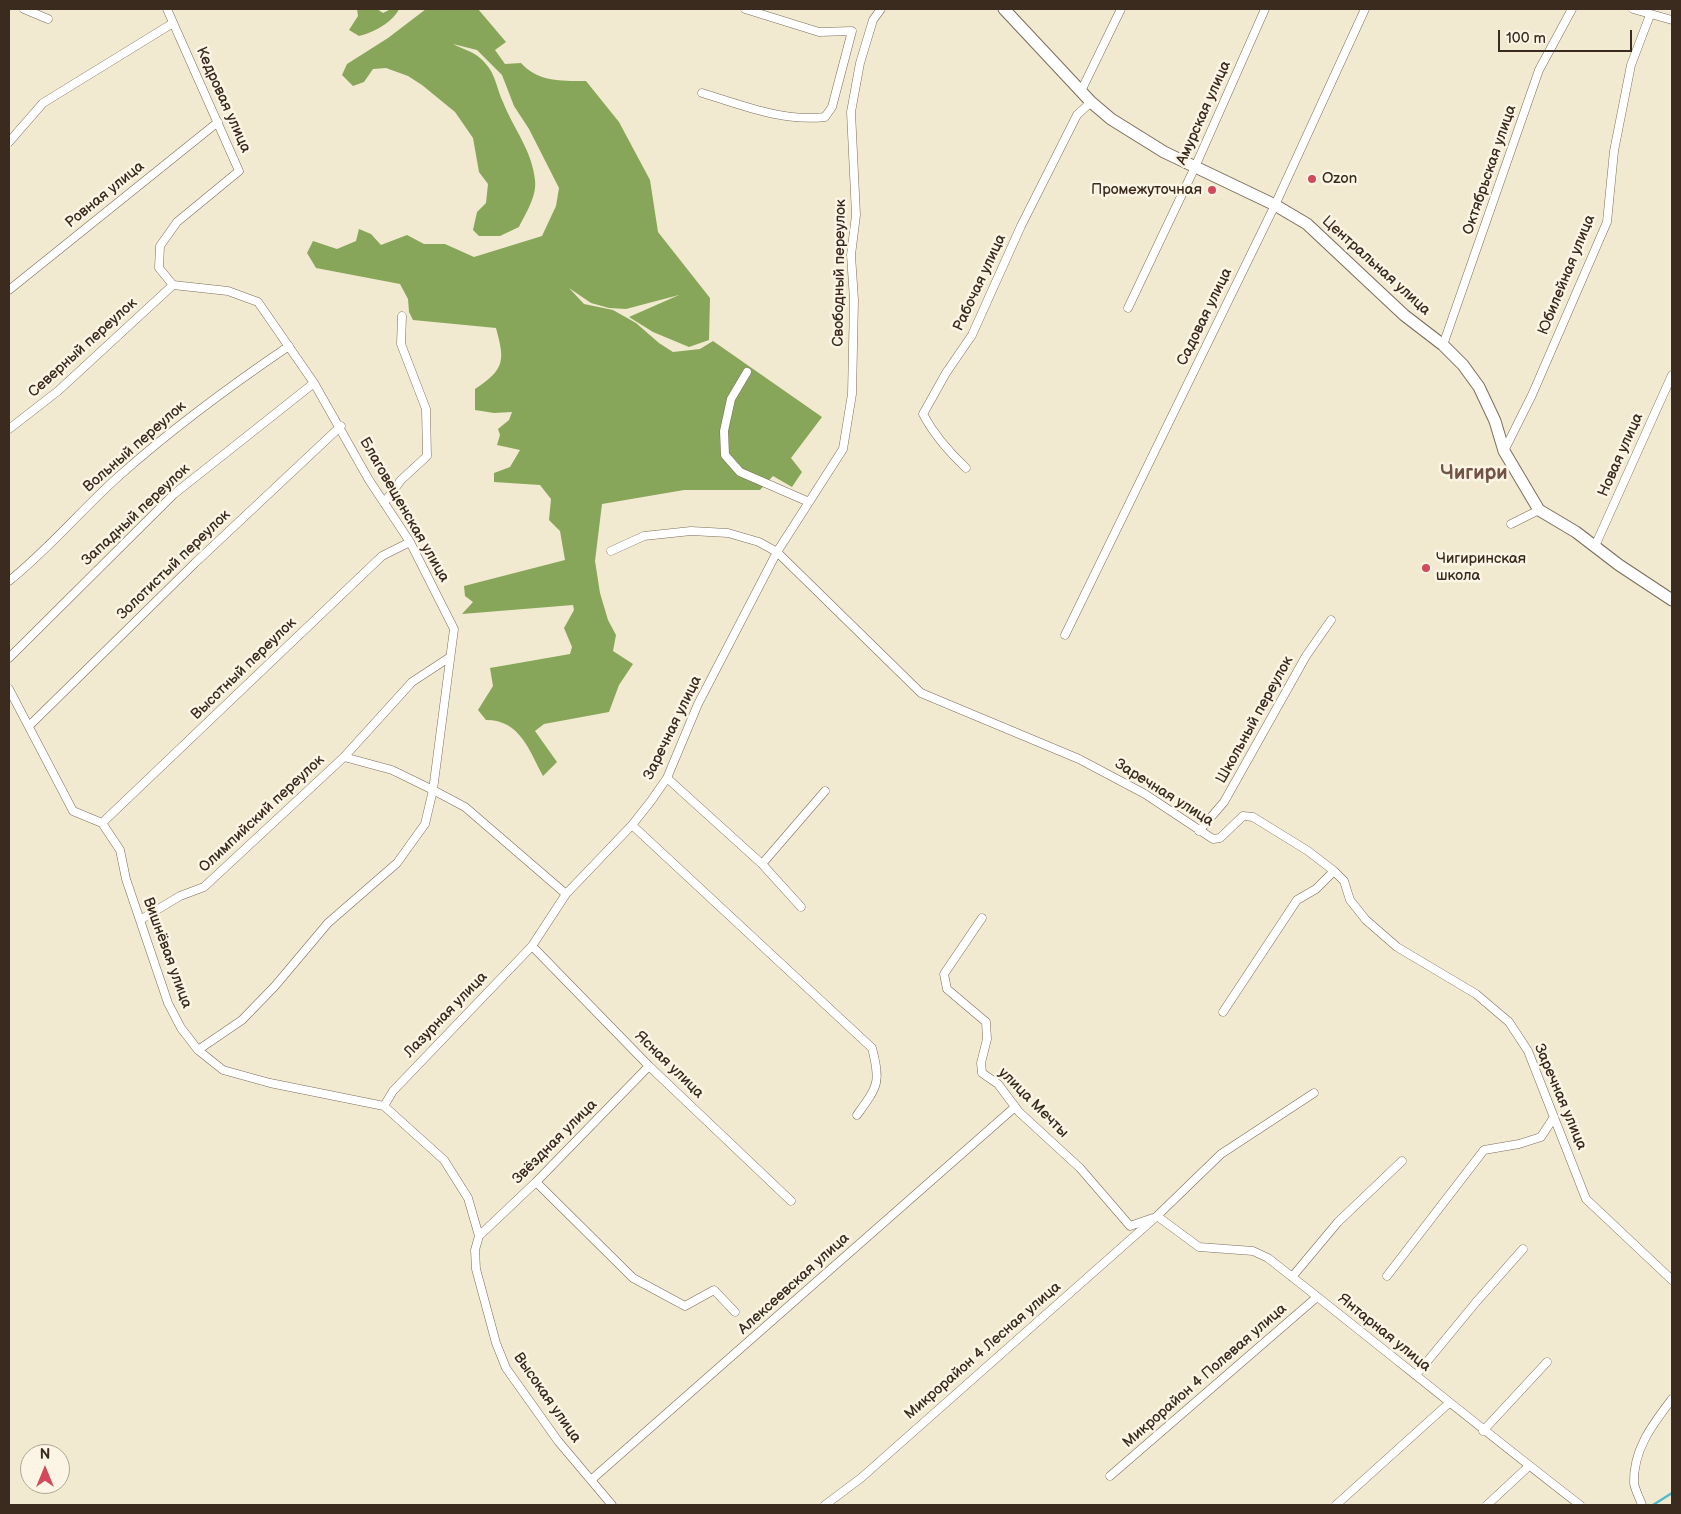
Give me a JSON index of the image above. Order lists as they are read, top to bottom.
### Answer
{
  "streets": {
    "street": [
      "Кедровая улица",
      "Амурская улица",
      "Октябрьская улица",
      "Ровная улица",
      "Центральная улица",
      "Свободный переулок",
      "Юбилейная улица",
      "Рабочая улица",
      "Садовая улица",
      "Северный переулок",
      "Вольный переулок",
      "Новая улица",
      "Благовещенская улица",
      "Западный переулок",
      "Золотистый переулок",
      "Высотный переулок",
      "Школьный переулок",
      "Заречная улица",
      "Олимпийский переулок",
      "Вишнёвая улица",
      "Лазурная улица",
      "Ясная улица",
      "улица Мечты",
      "Звёздная улица",
      "Алексеевская улица",
      "Янтарная улица",
      "Микрорайон 4 Лесная улица",
      "Микрорайон 4 Полевая улица",
      "Высокая улица"
    ]
  },
  "crossings": [
    ["Кедровая улица", "Ровная улица"],
    ["Кедровая улица", "Северный переулок"],
    ["Кедровая улица", "Благовещенская улица"],
    ["Амурская улица", "Центральная улица"],
    ["Октябрьская улица", "Центральная улица"],
    ["Центральная улица", "Юбилейная улица"],
    ["Центральная улица", "Рабочая улица"],
    ["Центральная улица", "Садовая улица"],
    ["Центральная улица", "Новая улица"],
    ["Свободный переулок", "Заречная улица"],
    ["Северный переулок", "Благовещенская улица"],
    ["Вольный переулок", "Благовещенская улица"],
    ["Благовещенская улица", "Западный переулок"],
    ["Благовещенская улица", "Золотистый переулок"],
    ["Благовещенская улица", "Высотный переулок"],
    ["Благовещенская улица", "Олимпийский переулок"],
    ["Благовещенская улица", "Вишнёвая улица"],
    ["Высотный переулок", "Вишнёвая улица"],
    ["Школьный переулок", "Заречная улица"],
    ["Заречная улица", "Лазурная улица"],
    ["Заречная улица", "Ясная улица"],
    ["Олимпийский переулок", "Вишнёвая улица"],
    ["Вишнёвая улица", "Лазурная улица"],
    ["Лазурная улица", "Ясная улица"],
    ["Ясная улица", "Звёздная улица"],
    ["улица Мечты", "Алексеевская улица"],
    ["улица Мечты", "Янтарная улица"],
    ["улица Мечты", "Микрорайон 4 Лесная улица"],
    ["Звёздная улица", "Высокая улица"],
    ["Алексеевская улица", "Высокая улица"],
    ["Янтарная улица", "Микрорайон 4 Лесная улица"],
    ["Янтарная улица", "Микрорайон 4 Полевая улица"]
  ],
  "districts": ["Чигири"],
  "places": ["Ozon", "Промежуточная", "Чигиринская школа"],
  "scale_bar": "100 m",
  "north": "top"
}
